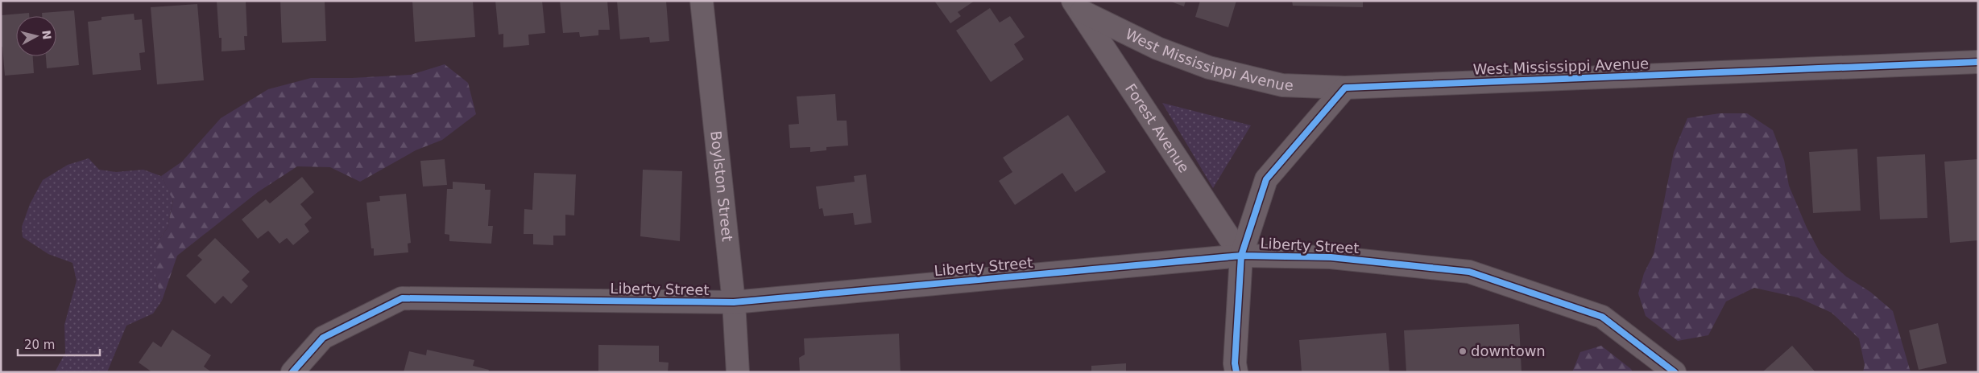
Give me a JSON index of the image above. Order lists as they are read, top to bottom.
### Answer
{
  "streets": {
    "street": [
      "West Mississippi Avenue",
      "Forest Avenue",
      "Boylston Street",
      "Liberty Street"
    ]
  },
  "crossings": [
    ["West Mississippi Avenue", "Forest Avenue"],
    ["Forest Avenue", "Liberty Street"],
    ["Boylston Street", "Liberty Street"]
  ],
  "places": ["downtown"],
  "scale_bar": "20 m",
  "north": "right"
}
